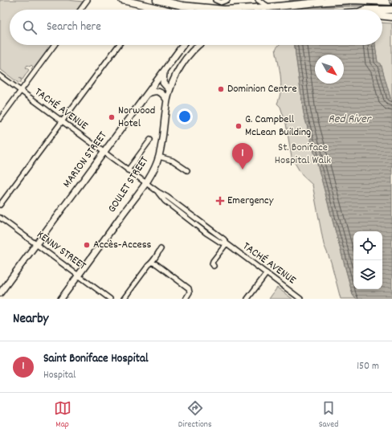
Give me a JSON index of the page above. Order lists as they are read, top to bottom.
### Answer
{
  "streets": {
    "main road": ["MARION STREET", "GOULET STREET"],
    "street": ["TACHÉ AVENUE", "KENNY STREET"]
  },
  "crossings": [
    ["TACHÉ AVENUE", "MARION STREET"],
    ["TACHÉ AVENUE", "GOULET STREET"],
    ["MARION STREET", "KENNY STREET"],
    ["GOULET STREET", "KENNY STREET"]
  ],
  "water": ["Red River"],
  "parks": ["St. Boniface Hospital Walk"],
  "places": {
    "other": [
      "Dominion Centre",
      "Norwood Hotel",
      "G. Campbell McLean Building",
      "Accès-Access"
    ],
    "health": ["Emergency"]
  },
  "north": "bottom right",
  "page": {
    "search": "Search here",
    "pins": "1",
    "heading": "Nearby",
    "list": [
      {
        "mark": "1",
        "name": "Saint Boniface Hospital",
        "note": "Hospital",
        "value": "150 m"
      }
    ],
    "nav": ["Map", "Directions", "Saved"]
  }
}
